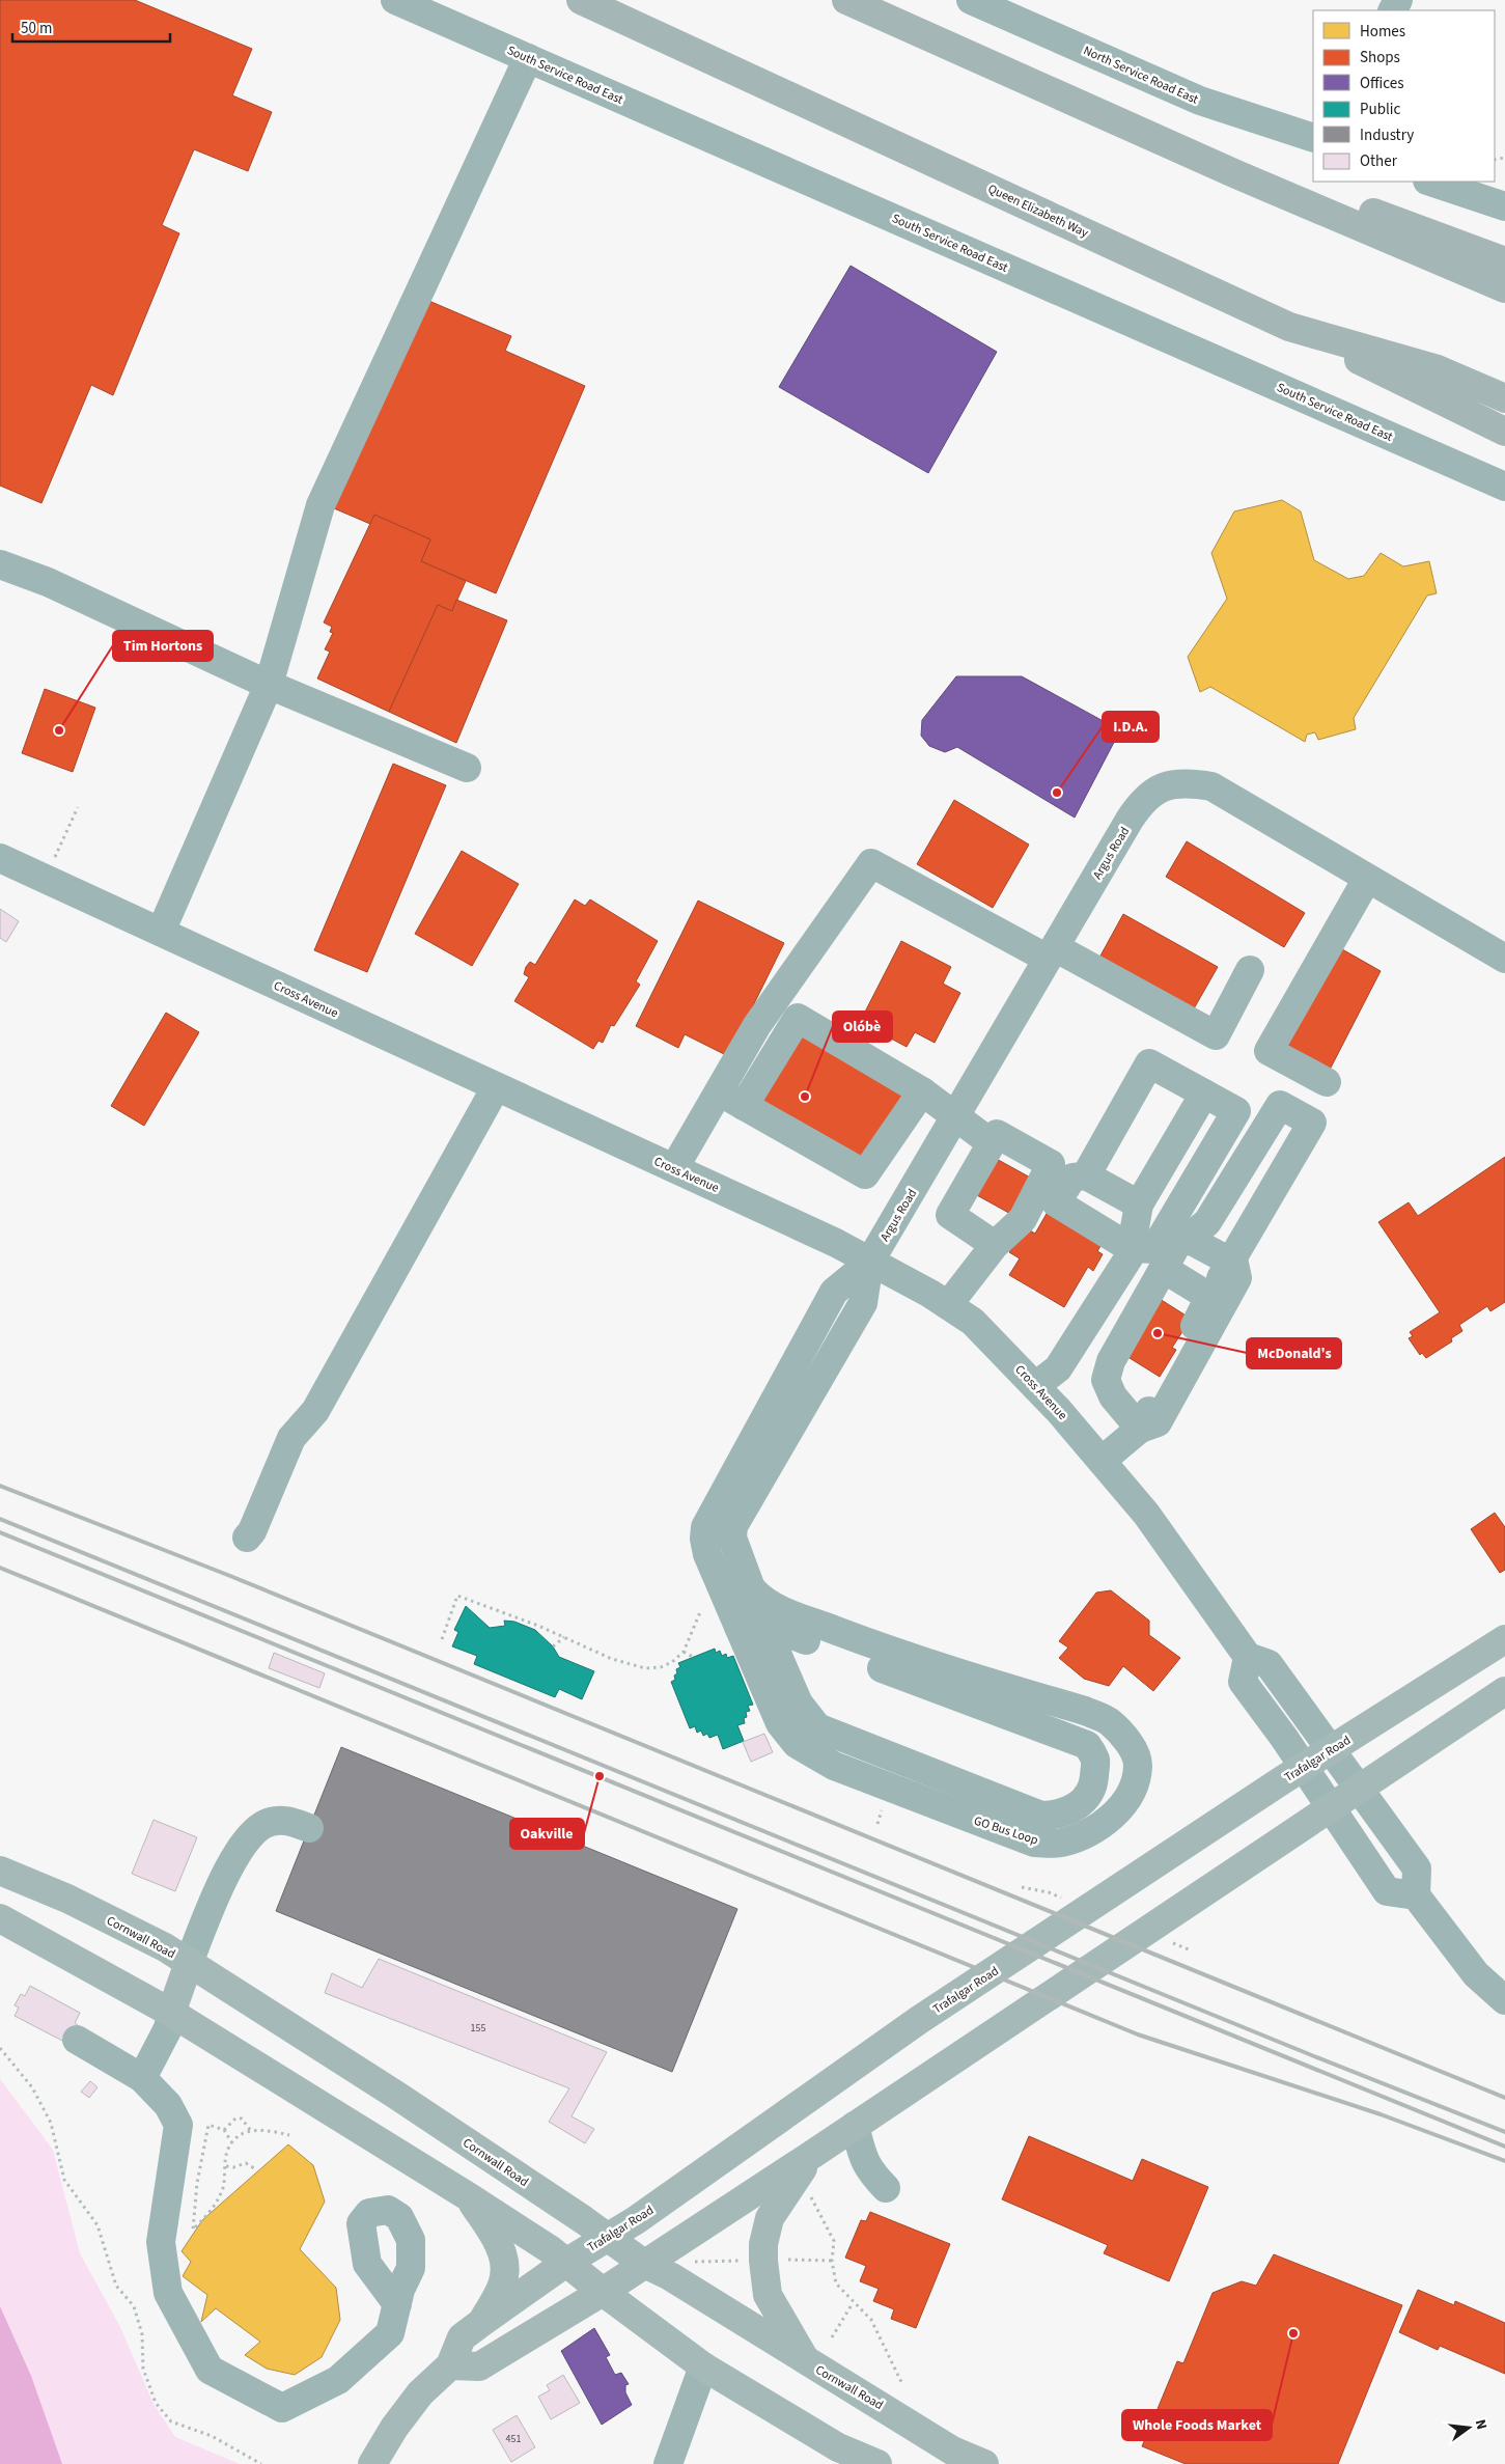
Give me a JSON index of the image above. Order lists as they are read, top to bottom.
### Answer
{
  "streets": {
    "highway": ["Queen Elizabeth Way"],
    "main road": ["Trafalgar Road", "Cornwall Road"],
    "street": [
      "South Service Road East",
      "North Service Road East",
      "Argus Road",
      "Cross Avenue",
      "GO Bus Loop"
    ]
  },
  "crossings": [
    ["Argus Road", "Cross Avenue"],
    ["Trafalgar Road", "Cornwall Road"]
  ],
  "places": [
    "Tim Hortons",
    "I.D.A.",
    "Olóbè",
    "McDonald's",
    "Oakville",
    "Whole Foods Market"
  ],
  "house_numbers": ["155", "451"],
  "legend": [
    "Homes",
    "Shops",
    "Offices",
    "Public",
    "Industry",
    "Other"
  ],
  "scale_bar": "50 m",
  "north": "right"
}
